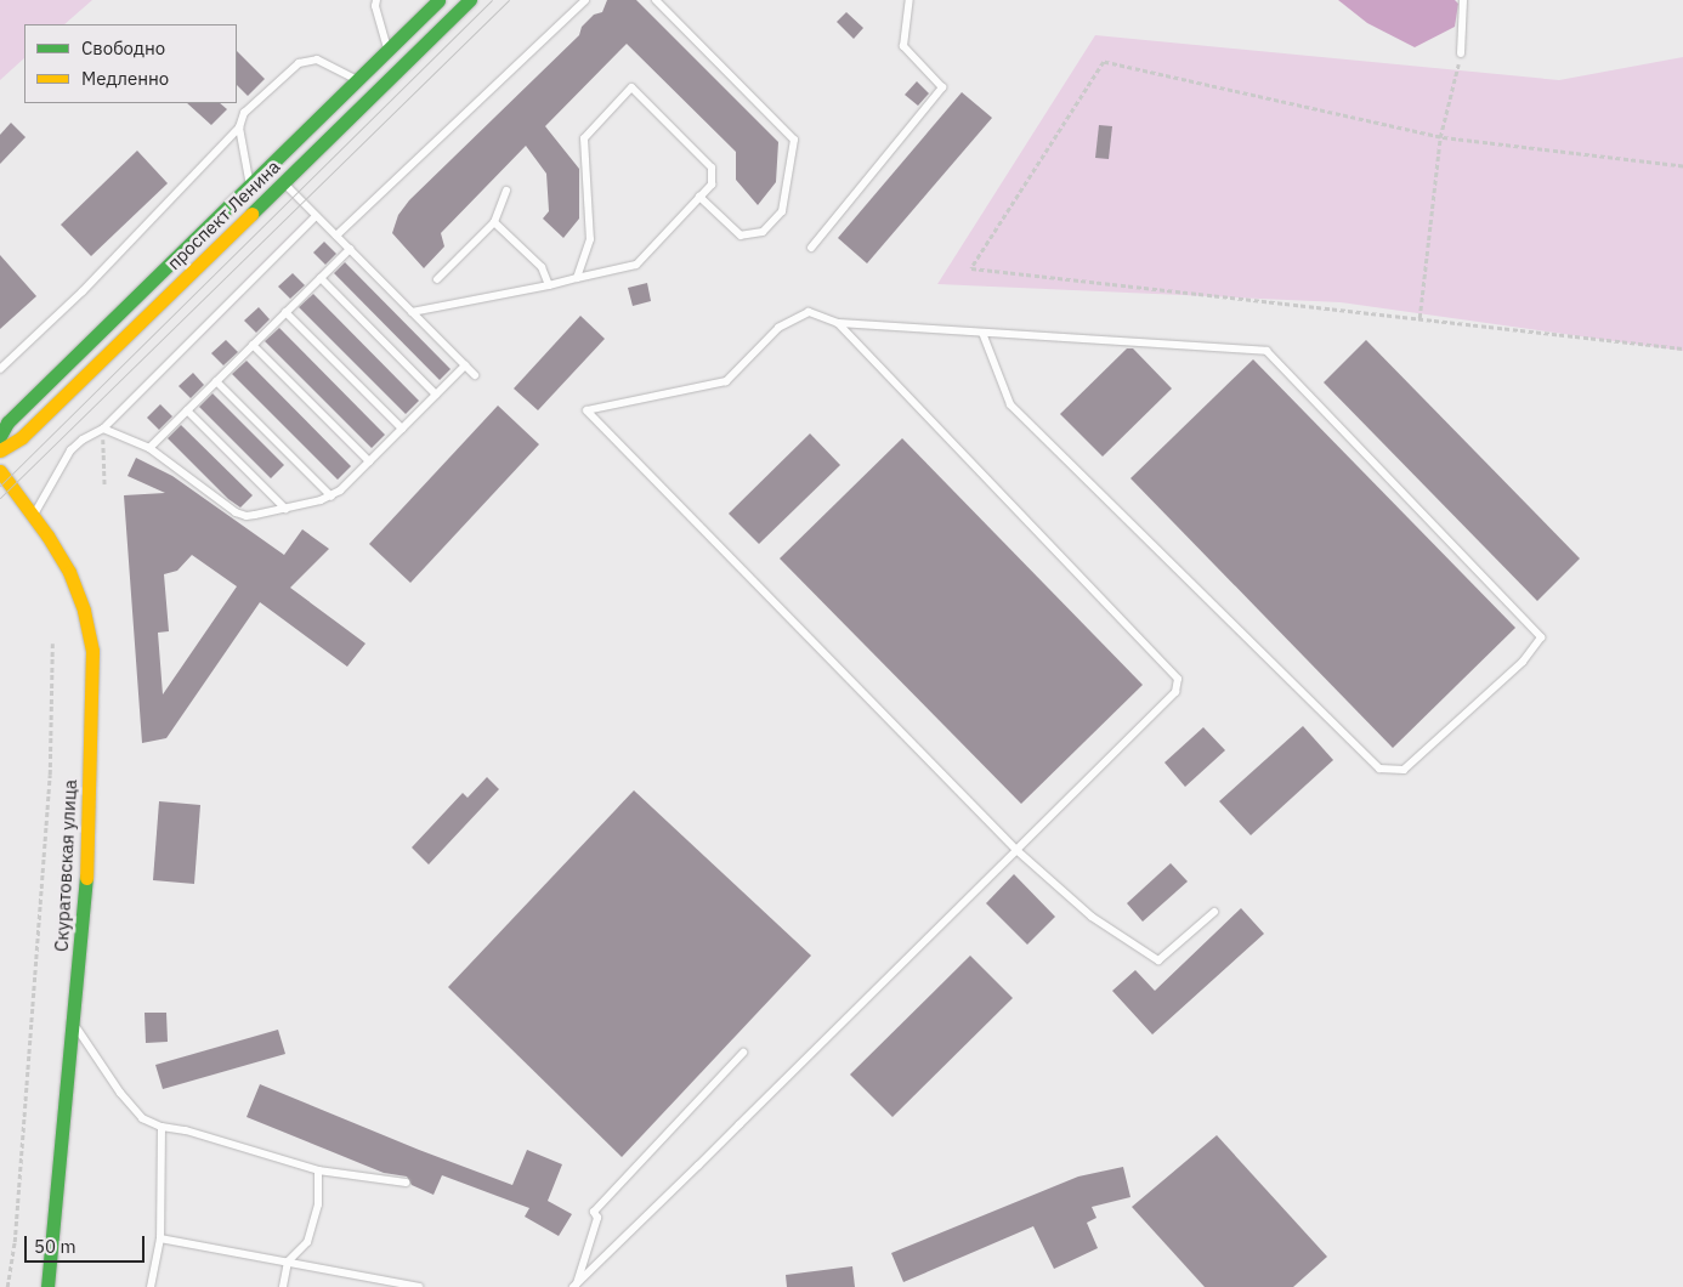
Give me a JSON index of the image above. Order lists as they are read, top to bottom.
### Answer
{
  "streets": {
    "main road": ["проспект Ленина", "Скуратовская улица"]
  },
  "legend": ["Свободно", "Медленно"],
  "scale_bar": "50 m"
}
